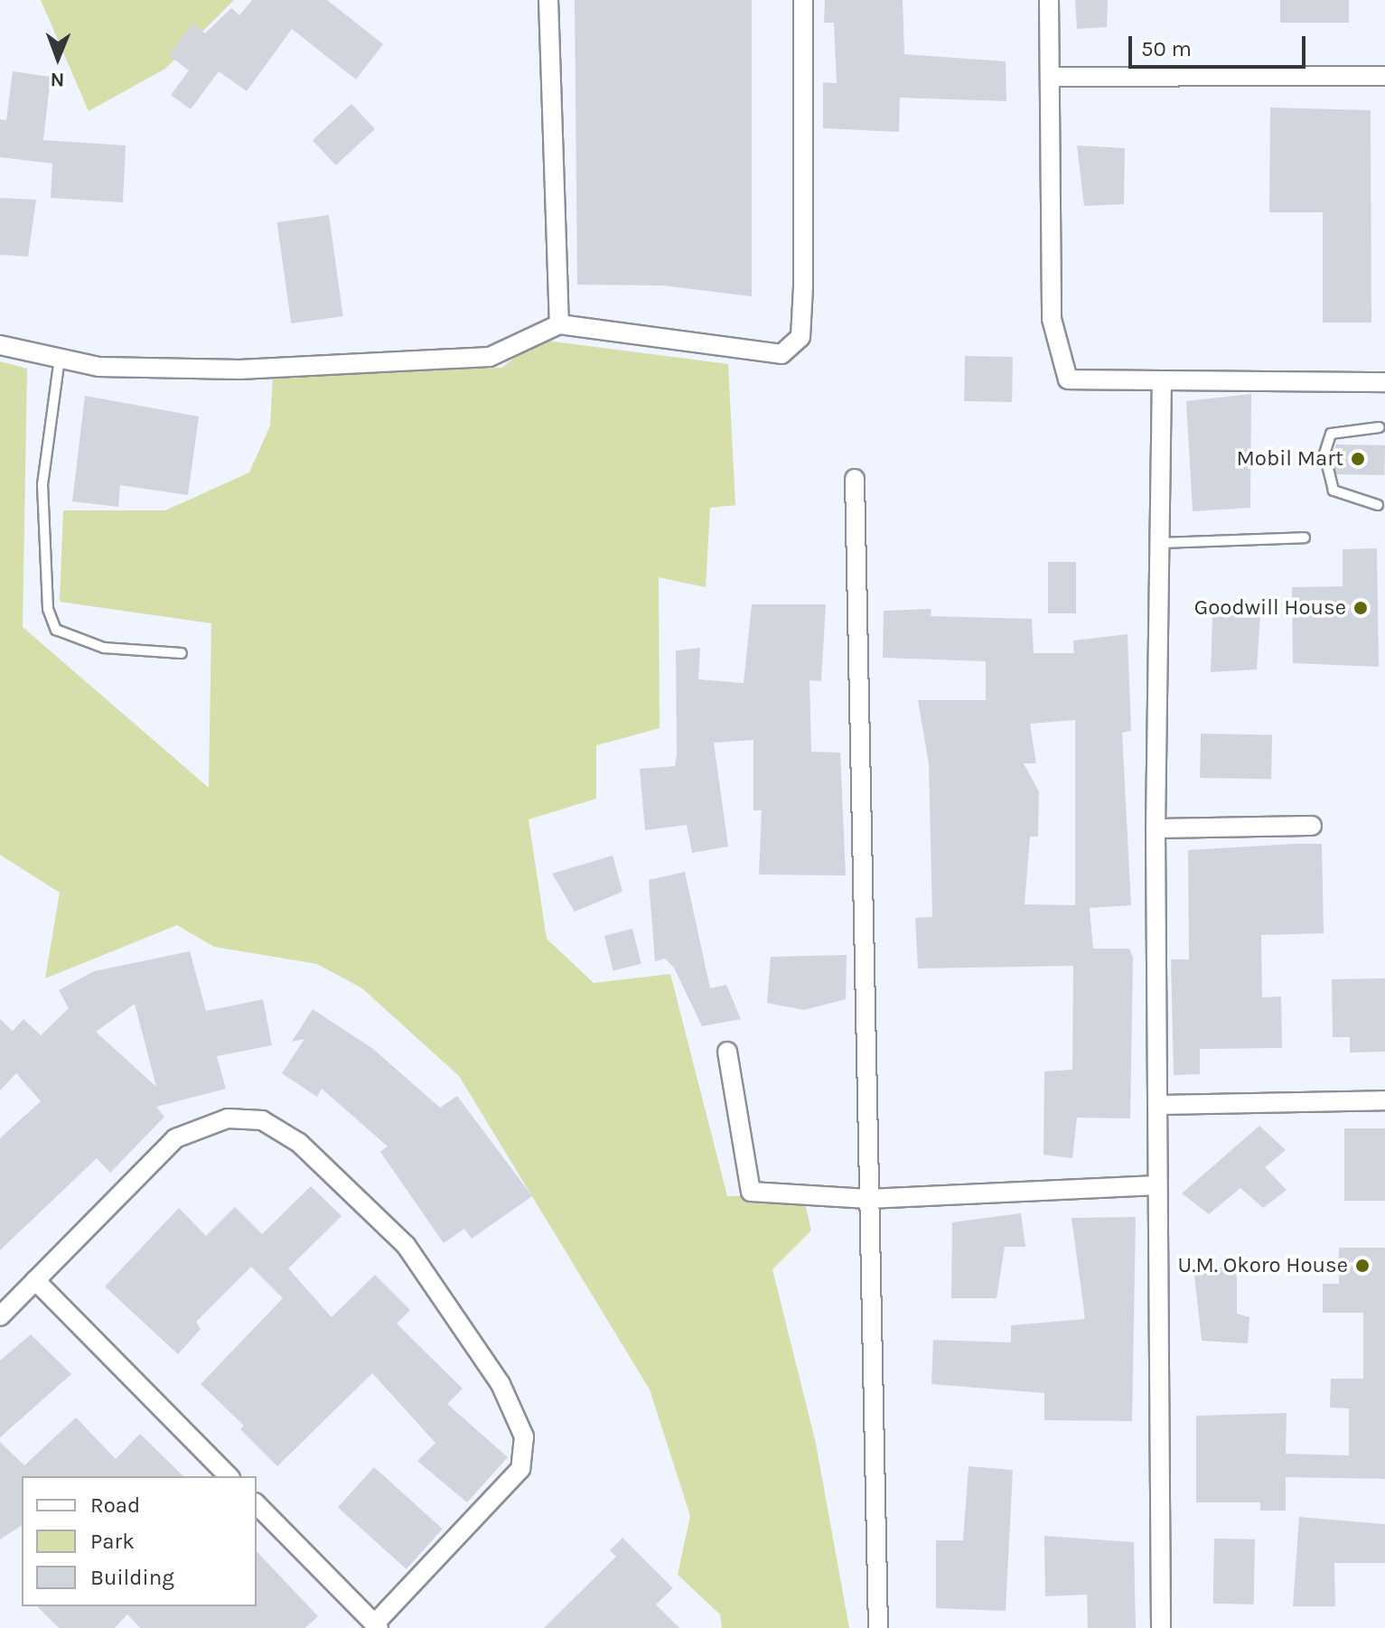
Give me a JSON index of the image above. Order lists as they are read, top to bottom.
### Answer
{
  "places": ["Mobil Mart", "Goodwill House", "U.M. Okoro House"],
  "legend": ["Road", "Park", "Building"],
  "scale_bar": "50 m",
  "north": "bottom"
}
